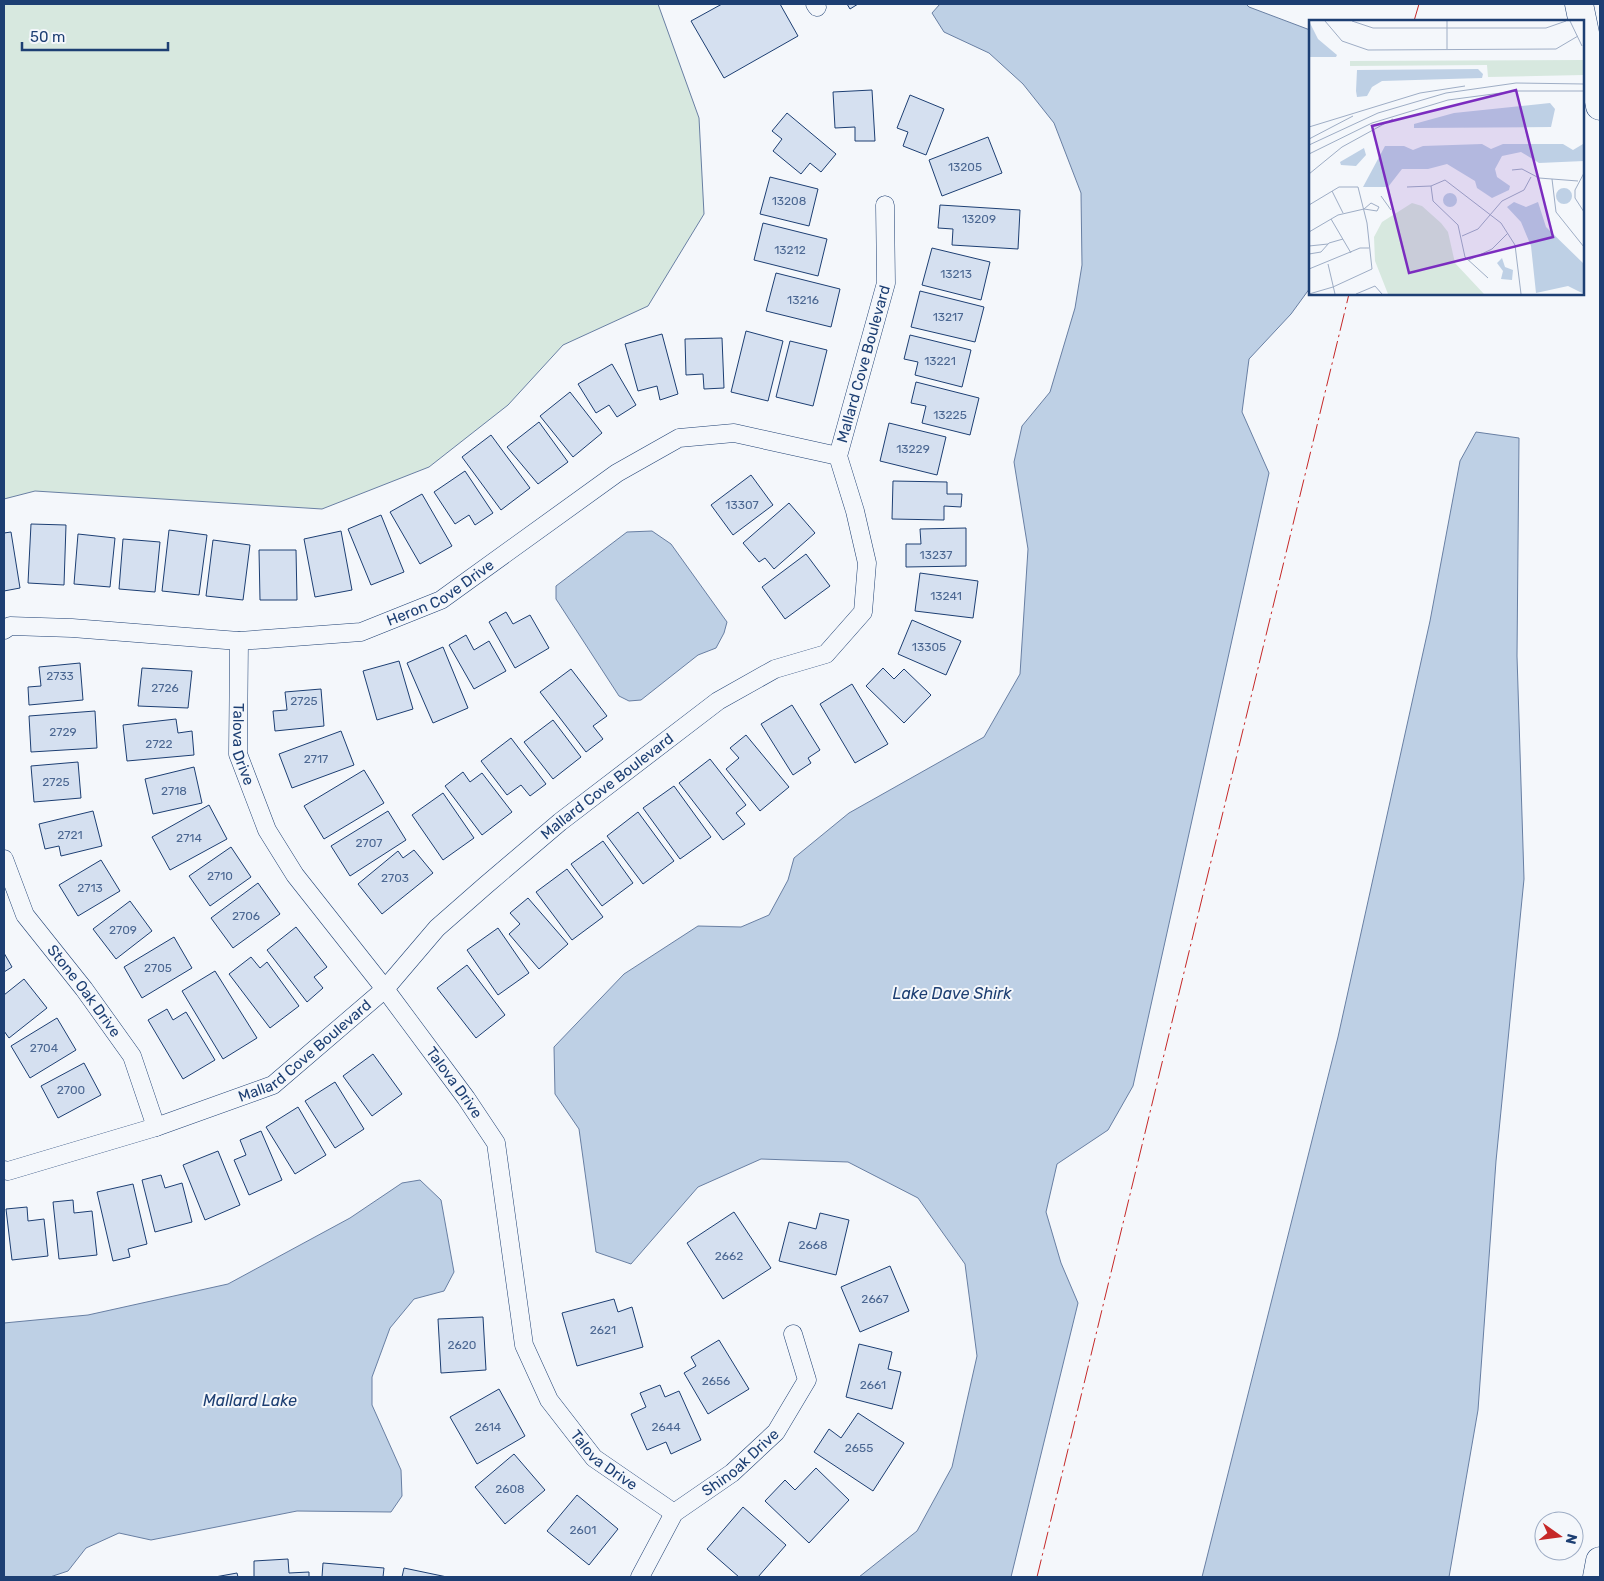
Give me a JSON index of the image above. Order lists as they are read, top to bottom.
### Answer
{
  "streets": {
    "street": [
      "Mallard Cove Boulevard",
      "Heron Cove Drive",
      "Talova Drive",
      "Stone Oak Drive",
      "Shinoak Drive"
    ]
  },
  "crossings": [
    ["Mallard Cove Boulevard", "Heron Cove Drive"],
    ["Mallard Cove Boulevard", "Talova Drive"],
    ["Mallard Cove Boulevard", "Stone Oak Drive"],
    ["Heron Cove Drive", "Talova Drive"],
    ["Talova Drive", "Shinoak Drive"]
  ],
  "water": ["Lake Dave Shirk", "Mallard Lake"],
  "house_numbers": [
    "13205",
    "13208",
    "13209",
    "13212",
    "13213",
    "13216",
    "13217",
    "13221",
    "13225",
    "13229",
    "13307",
    "13237",
    "13241",
    "13305",
    "2733",
    "2726",
    "2725",
    "2729",
    "2722",
    "2717",
    "2725",
    "2718",
    "2721",
    "2714",
    "2707",
    "2710",
    "2703",
    "2713",
    "2706",
    "2709",
    "2705",
    "2704",
    "2700",
    "2668",
    "2662",
    "2667",
    "2621",
    "2620",
    "2656",
    "2661",
    "2614",
    "2644",
    "2655",
    "2608",
    "2601"
  ],
  "scale_bar": "50 m",
  "north": "right"
}
